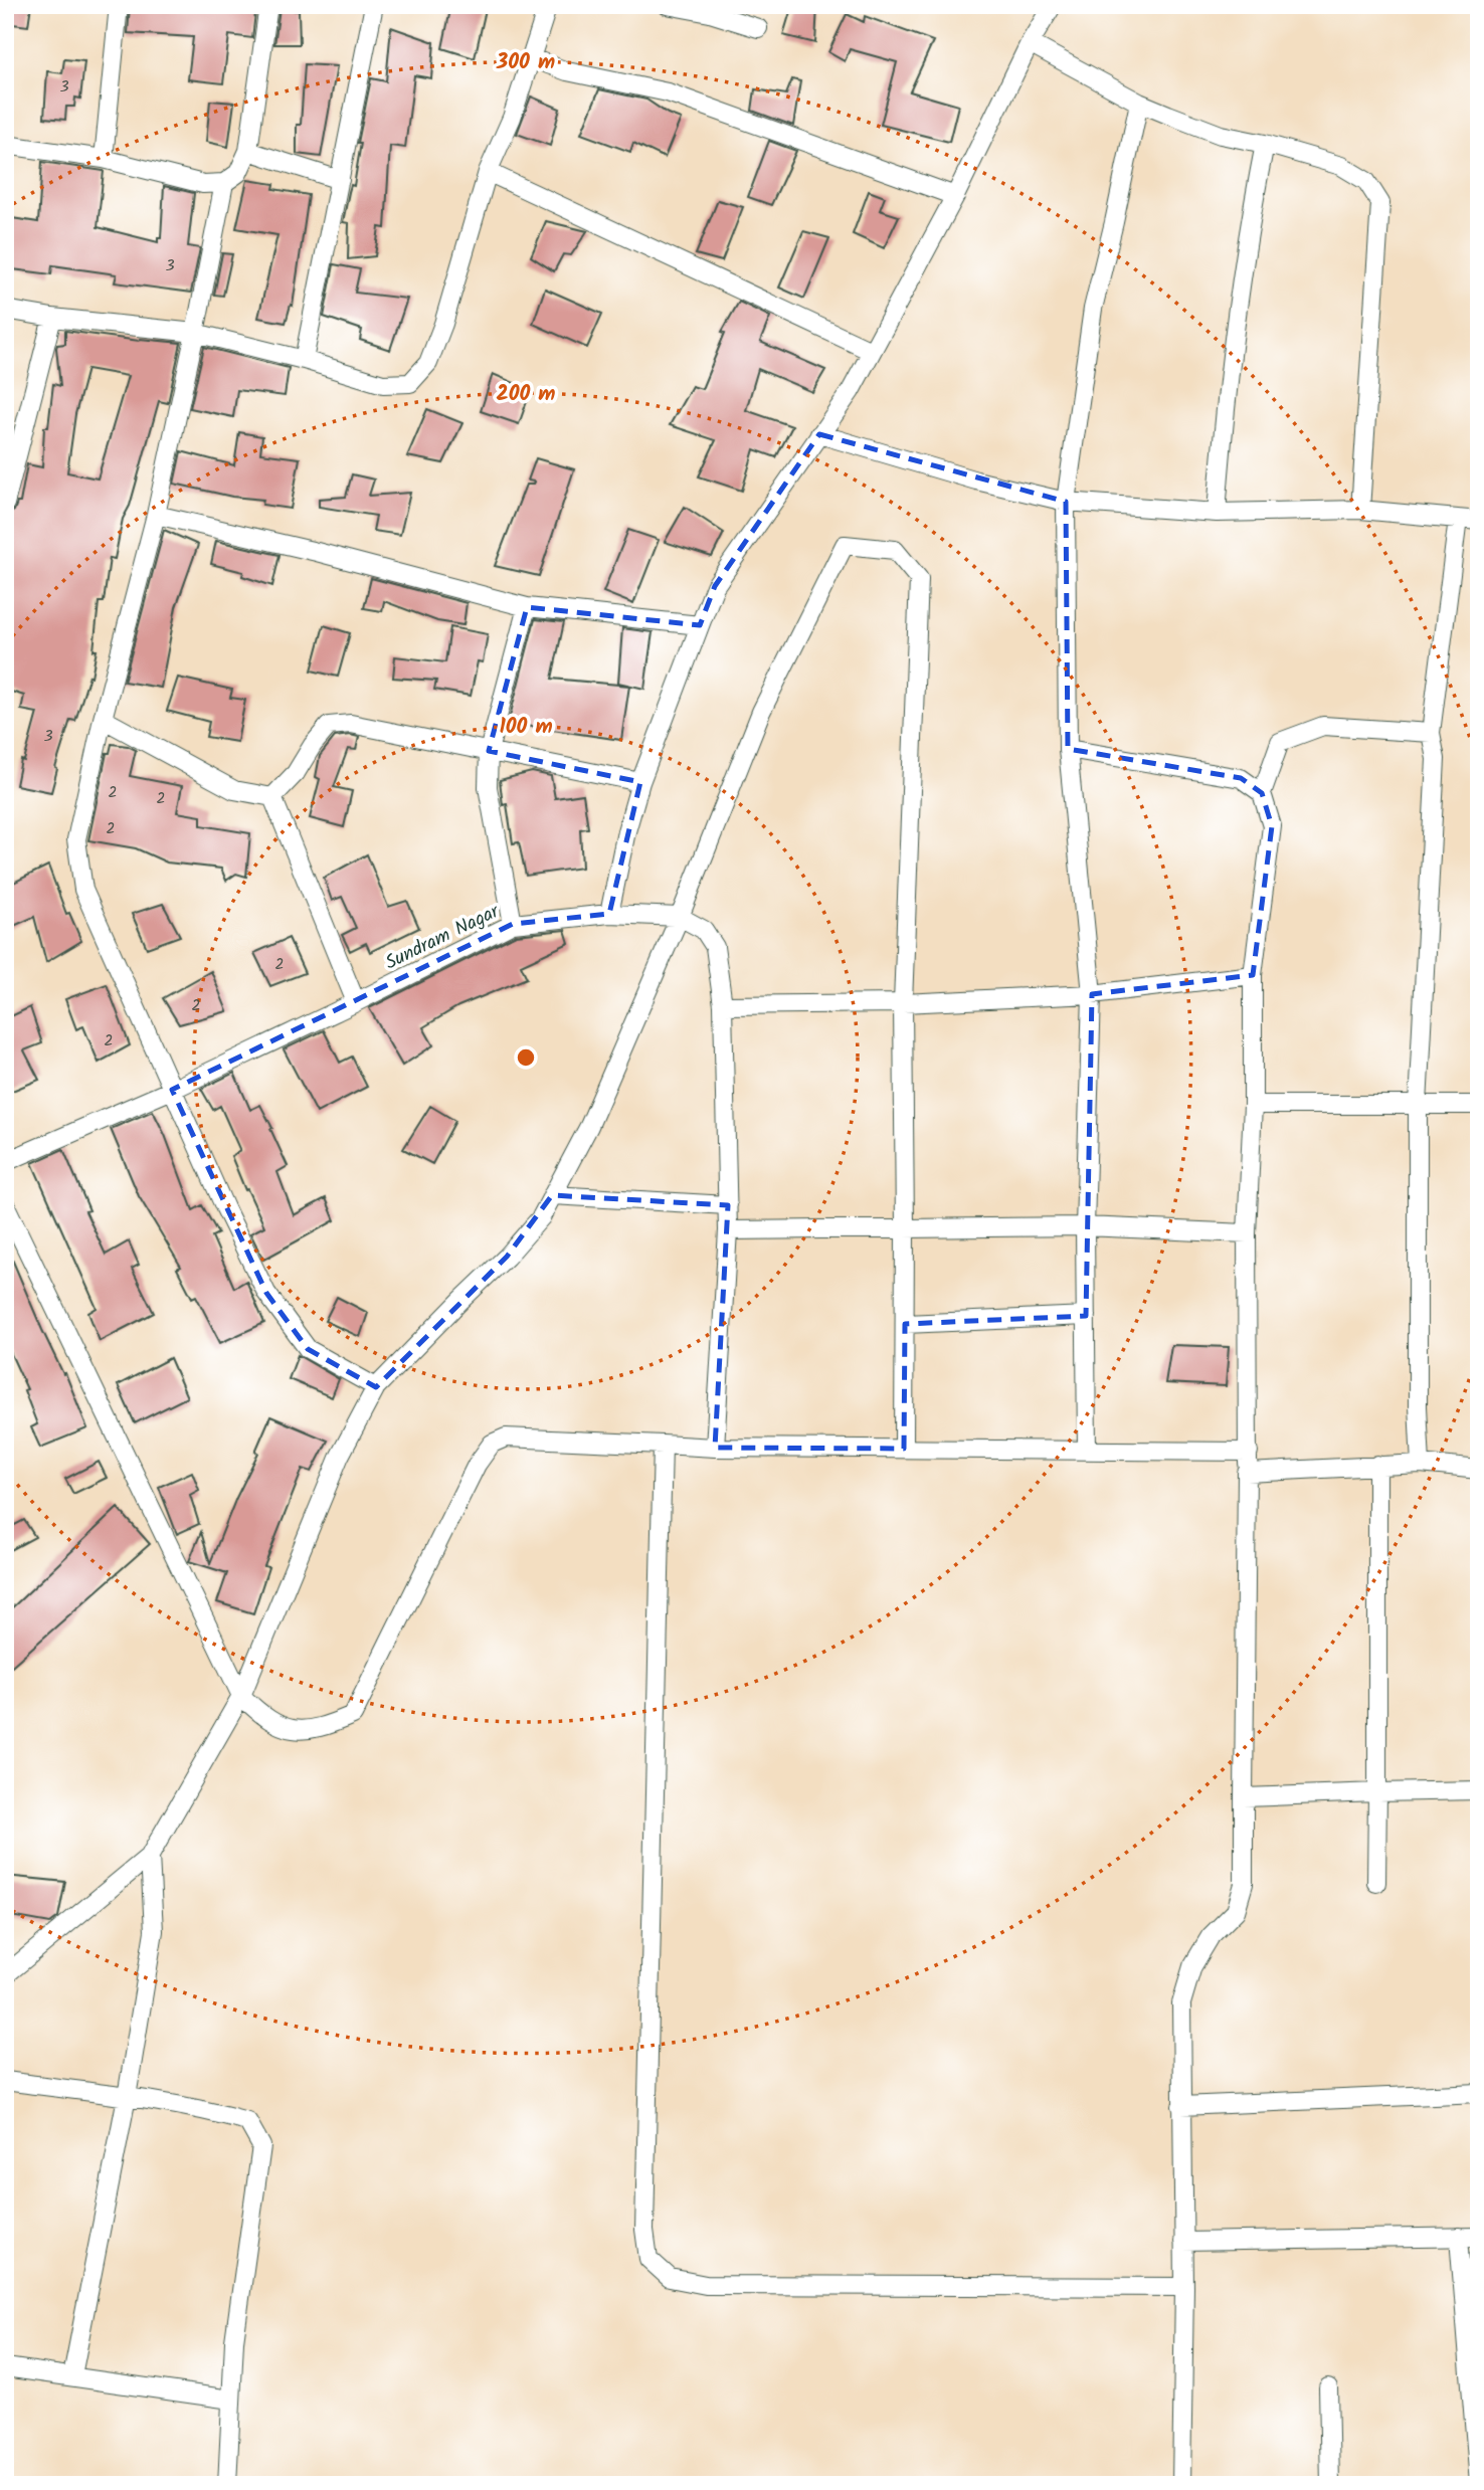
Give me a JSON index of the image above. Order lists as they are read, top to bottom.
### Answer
{
  "streets": {
    "street": ["Sundram Nagar"]
  },
  "house_numbers": [
    "3",
    "3",
    "3",
    "2",
    "2",
    "2",
    "2",
    "2",
    "2"
  ],
  "rings": ["300 m", "200 m", "100 m"]
}
